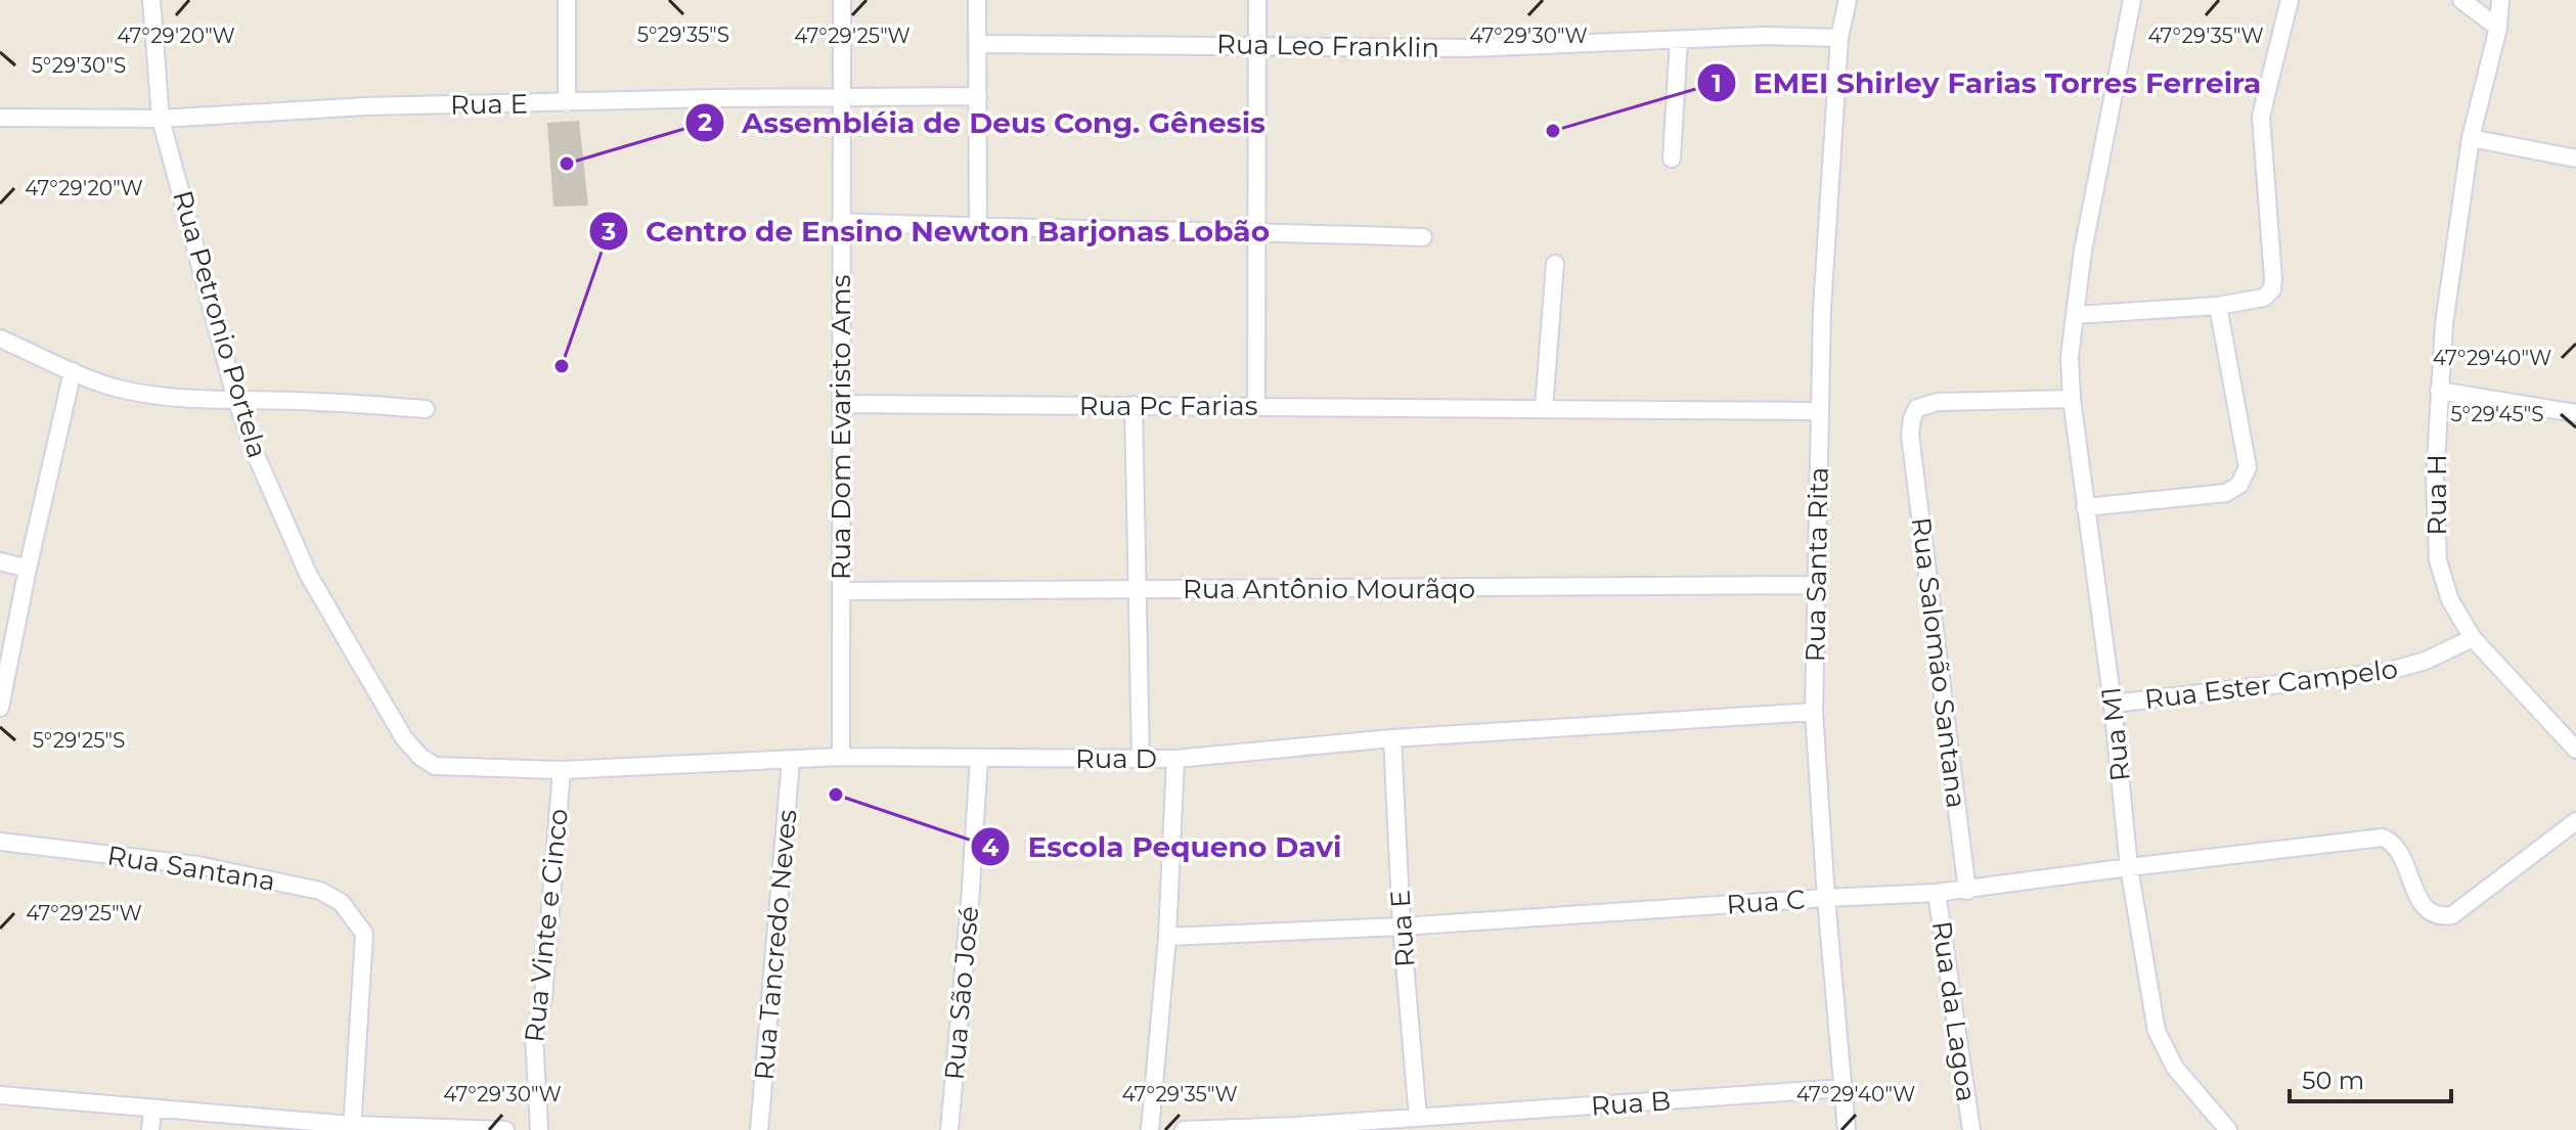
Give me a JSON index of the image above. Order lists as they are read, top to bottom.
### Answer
{
  "streets": {
    "street": [
      "Rua Leo Franklin",
      "Rua E",
      "Rua Petronio Portela",
      "Rua Pc Farias",
      "Rua Dom Evaristo Ams",
      "Rua H",
      "Rua Santa Rita",
      "Rua Antônio Mourãqo",
      "Rua Salomão Santana",
      "Rua Ester Campelo",
      "Rua M1",
      "Rua D",
      "Rua Santana",
      "Rua C",
      "Rua Vinte e Cinco",
      "Rua Tancredo Neves",
      "Rua São José",
      "Rua da Lagoa",
      "Rua B"
    ]
  },
  "crossings": [
    ["Rua Leo Franklin", "Rua Santa Rita"],
    ["Rua E", "Rua Petronio Portela"],
    ["Rua E", "Rua Dom Evaristo Ams"],
    ["Rua E", "Rua D"],
    ["Rua E", "Rua C"],
    ["Rua E", "Rua B"],
    ["Rua Petronio Portela", "Rua D"],
    ["Rua Pc Farias", "Rua Dom Evaristo Ams"],
    ["Rua Pc Farias", "Rua Santa Rita"],
    ["Rua Dom Evaristo Ams", "Rua Antônio Mourãqo"],
    ["Rua Dom Evaristo Ams", "Rua D"],
    ["Rua H", "Rua Ester Campelo"],
    ["Rua Santa Rita", "Rua Antônio Mourãqo"],
    ["Rua Santa Rita", "Rua D"],
    ["Rua Santa Rita", "Rua C"],
    ["Rua Santa Rita", "Rua B"],
    ["Rua Salomão Santana", "Rua M1"],
    ["Rua Salomão Santana", "Rua C"],
    ["Rua Ester Campelo", "Rua M1"],
    ["Rua M1", "Rua C"],
    ["Rua D", "Rua Vinte e Cinco"],
    ["Rua D", "Rua Tancredo Neves"],
    ["Rua D", "Rua São José"],
    ["Rua C", "Rua da Lagoa"]
  ],
  "places": [
    "EMEI Shirley Farias Torres Ferreira",
    "Assembléia de Deus Cong. Gênesis",
    "Centro de Ensino Newton Barjonas Lobão",
    "Escola Pequeno Davi"
  ],
  "scale_bar": "50 m",
  "coordinates": [
    "5°29'35\"S",
    "47°29'35\"W",
    "47°29'20\"W",
    "47°29'25\"W",
    "47°29'30\"W",
    "5°29'30\"S",
    "47°29'40\"W",
    "5°29'45\"S",
    "5°29'25\"S"
  ]
}
